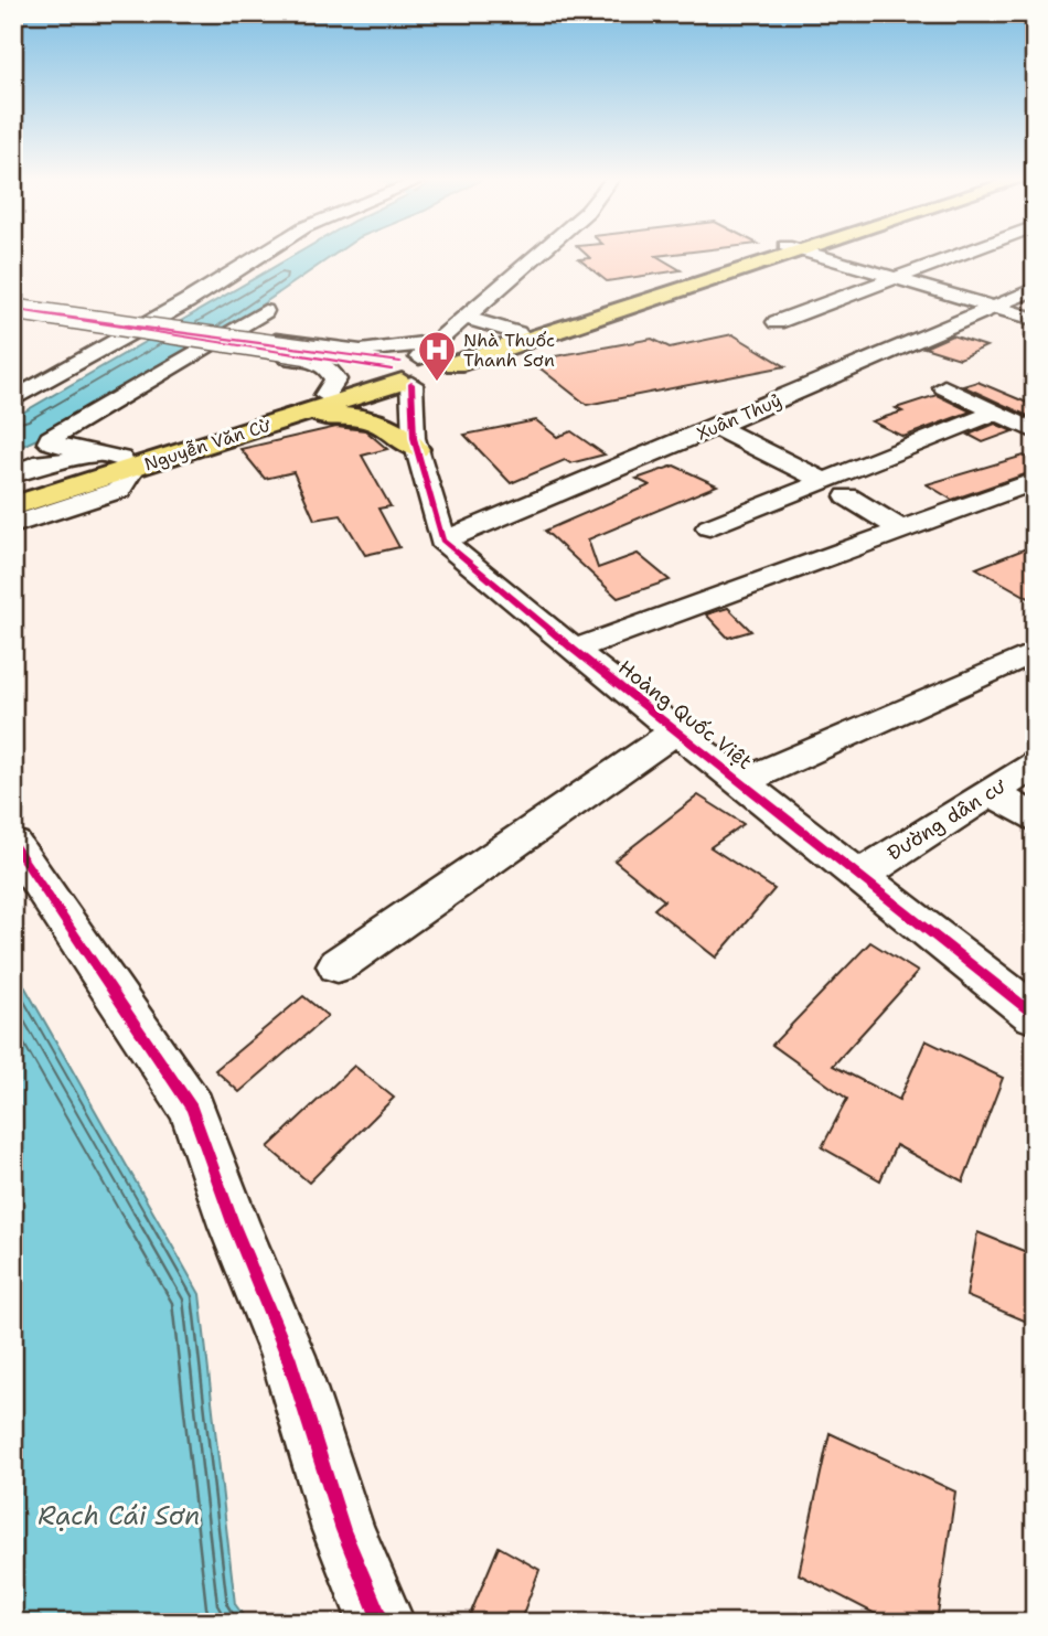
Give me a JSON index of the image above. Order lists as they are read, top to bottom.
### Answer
{
  "streets": {
    "main road": ["Nguyễn Văn Cừ"],
    "street": ["Xuân Thuỷ", "Hoàng Quốc Việt", "Đường dân cư"]
  },
  "crossings": [
    ["Xuân Thuỷ", "Hoàng Quốc Việt"],
    ["Hoàng Quốc Việt", "Đường dân cư"]
  ],
  "water": ["Rạch Cái Sơn"],
  "places": {
    "hospital": ["Nhà Thuốc Thanh Sơn"]
  }
}
